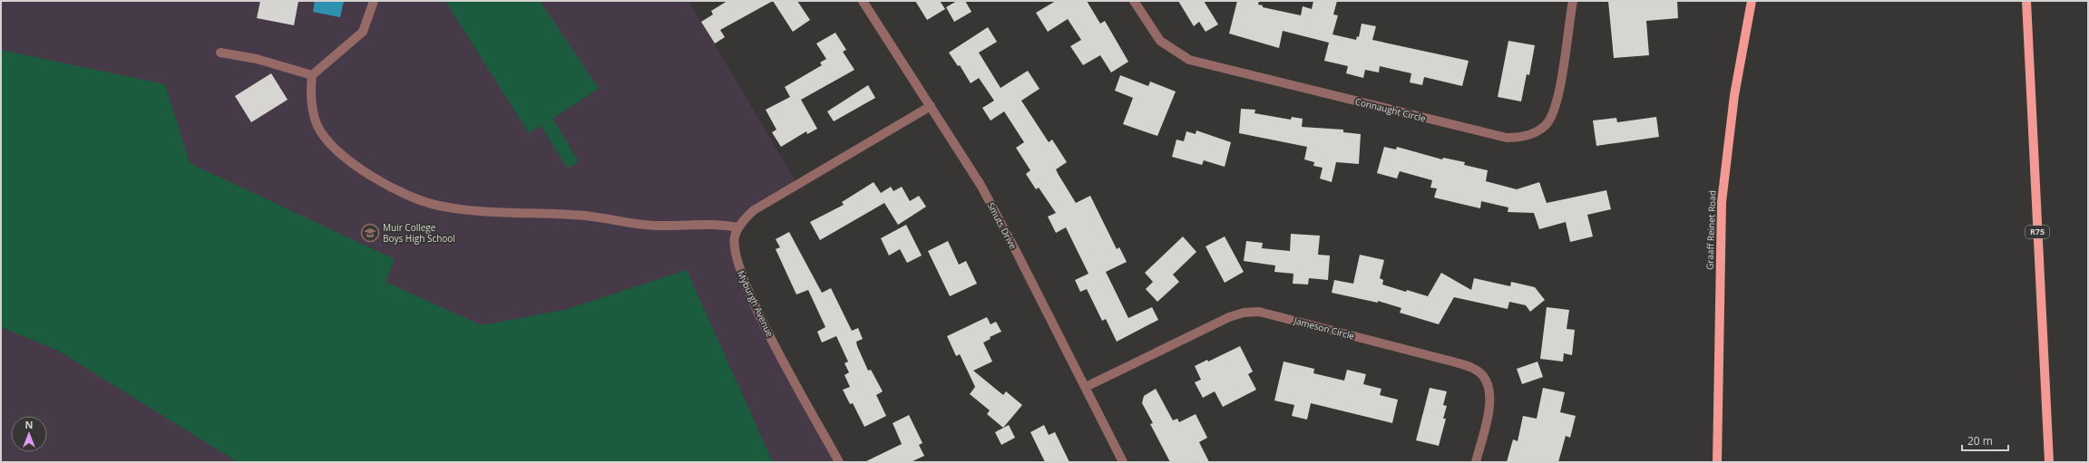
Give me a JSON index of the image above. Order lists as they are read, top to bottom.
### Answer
{
  "streets": {
    "main road": ["Graaff Reinet Road", "R75"],
    "street": [
      "Connaught Circle",
      "Smuts Drive",
      "Myburgh Avenue",
      "Jameson Circle"
    ]
  },
  "crossings": [
    ["Smuts Drive", "Myburgh Avenue"],
    ["Smuts Drive", "Jameson Circle"]
  ],
  "places": {
    "school or university": ["Muir College Boys High School"]
  },
  "scale_bar": "20 m",
  "north": "top"
}
